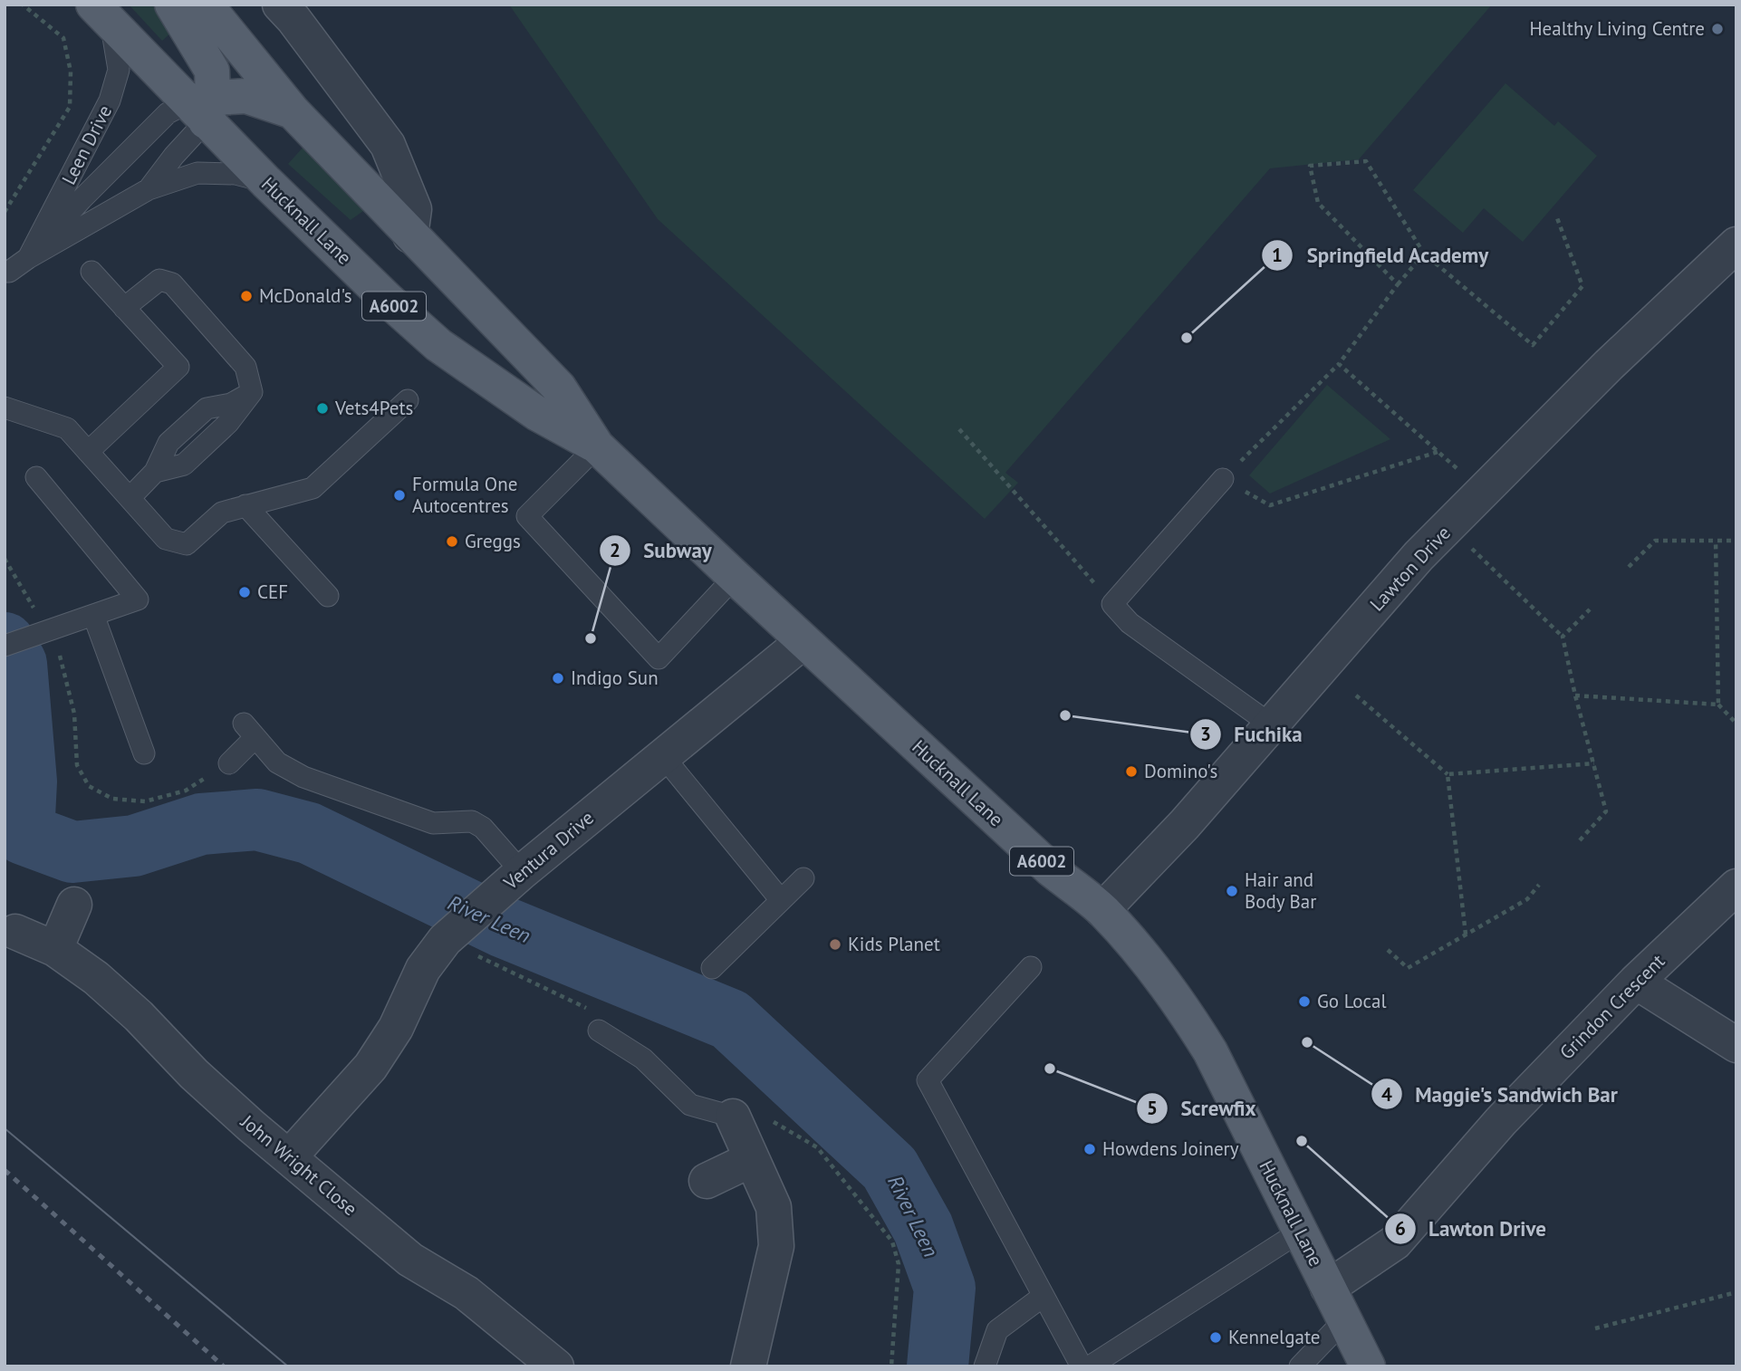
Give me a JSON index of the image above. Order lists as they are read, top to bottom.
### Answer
{
  "streets": {
    "main road": ["Hucknall Lane", "A6002"],
    "street": [
      "Lawton Drive",
      "Ventura Drive",
      "Grindon Crescent",
      "John Wright Close"
    ],
    "lane": ["Leen Drive"]
  },
  "crossings": [
    ["Leen Drive", "Hucknall Lane"],
    ["Hucknall Lane", "Lawton Drive"],
    ["Hucknall Lane", "Ventura Drive"],
    ["Hucknall Lane", "Grindon Crescent"],
    ["Ventura Drive", "John Wright Close"]
  ],
  "water": ["River Leen"],
  "places": [
    "Healthy Living Centre",
    "McDonald's",
    "Springfield Academy",
    "Vets4Pets",
    "Formula One Autocentres",
    "Greggs",
    "CEF",
    "Subway",
    "Indigo Sun",
    "Fuchika",
    "Domino's",
    "Hair and Body Bar",
    "Kids Planet",
    "Go Local",
    "Maggie's Sandwich Bar",
    "Screwfix",
    "Lawton Drive",
    "Howdens Joinery",
    "Kennelgate"
  ]
}
